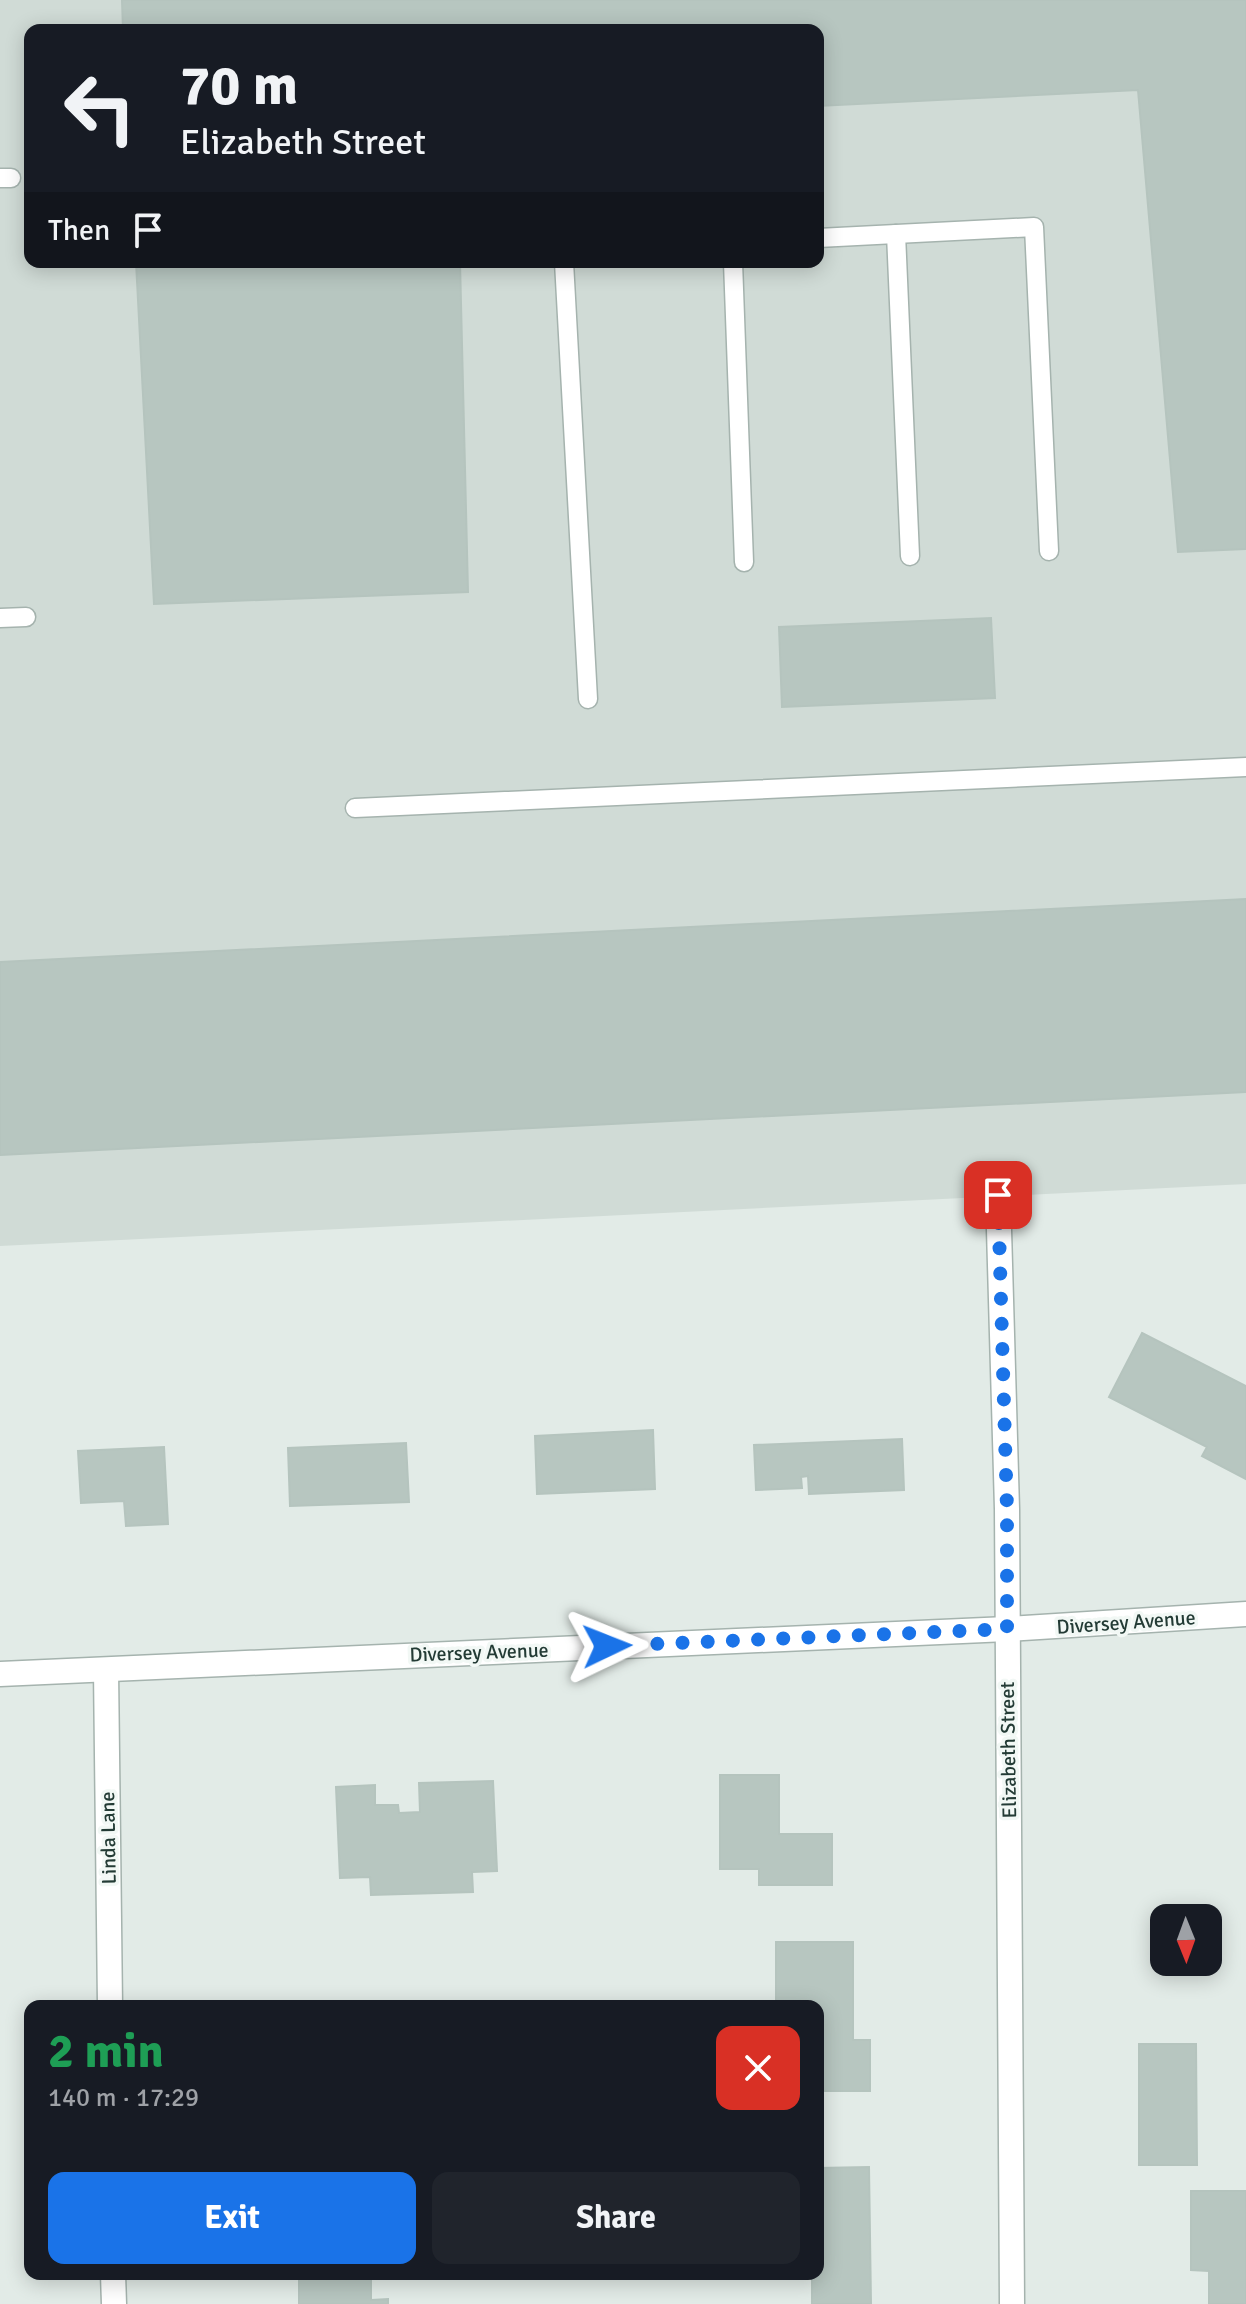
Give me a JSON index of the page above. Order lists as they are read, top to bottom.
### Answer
{
  "streets": {
    "street": ["Diversey Avenue", "Elizabeth Street", "Linda Lane"]
  },
  "crossings": [
    ["Diversey Avenue", "Elizabeth Street"],
    ["Diversey Avenue", "Linda Lane"]
  ],
  "north": "bottom",
  "page": {
    "turn": ["70 m", "Elizabeth Street"],
    "then": "Then",
    "heading": ["2 min", "140 m · 17:29"],
    "buttons": ["Exit", "Share"]
  }
}
